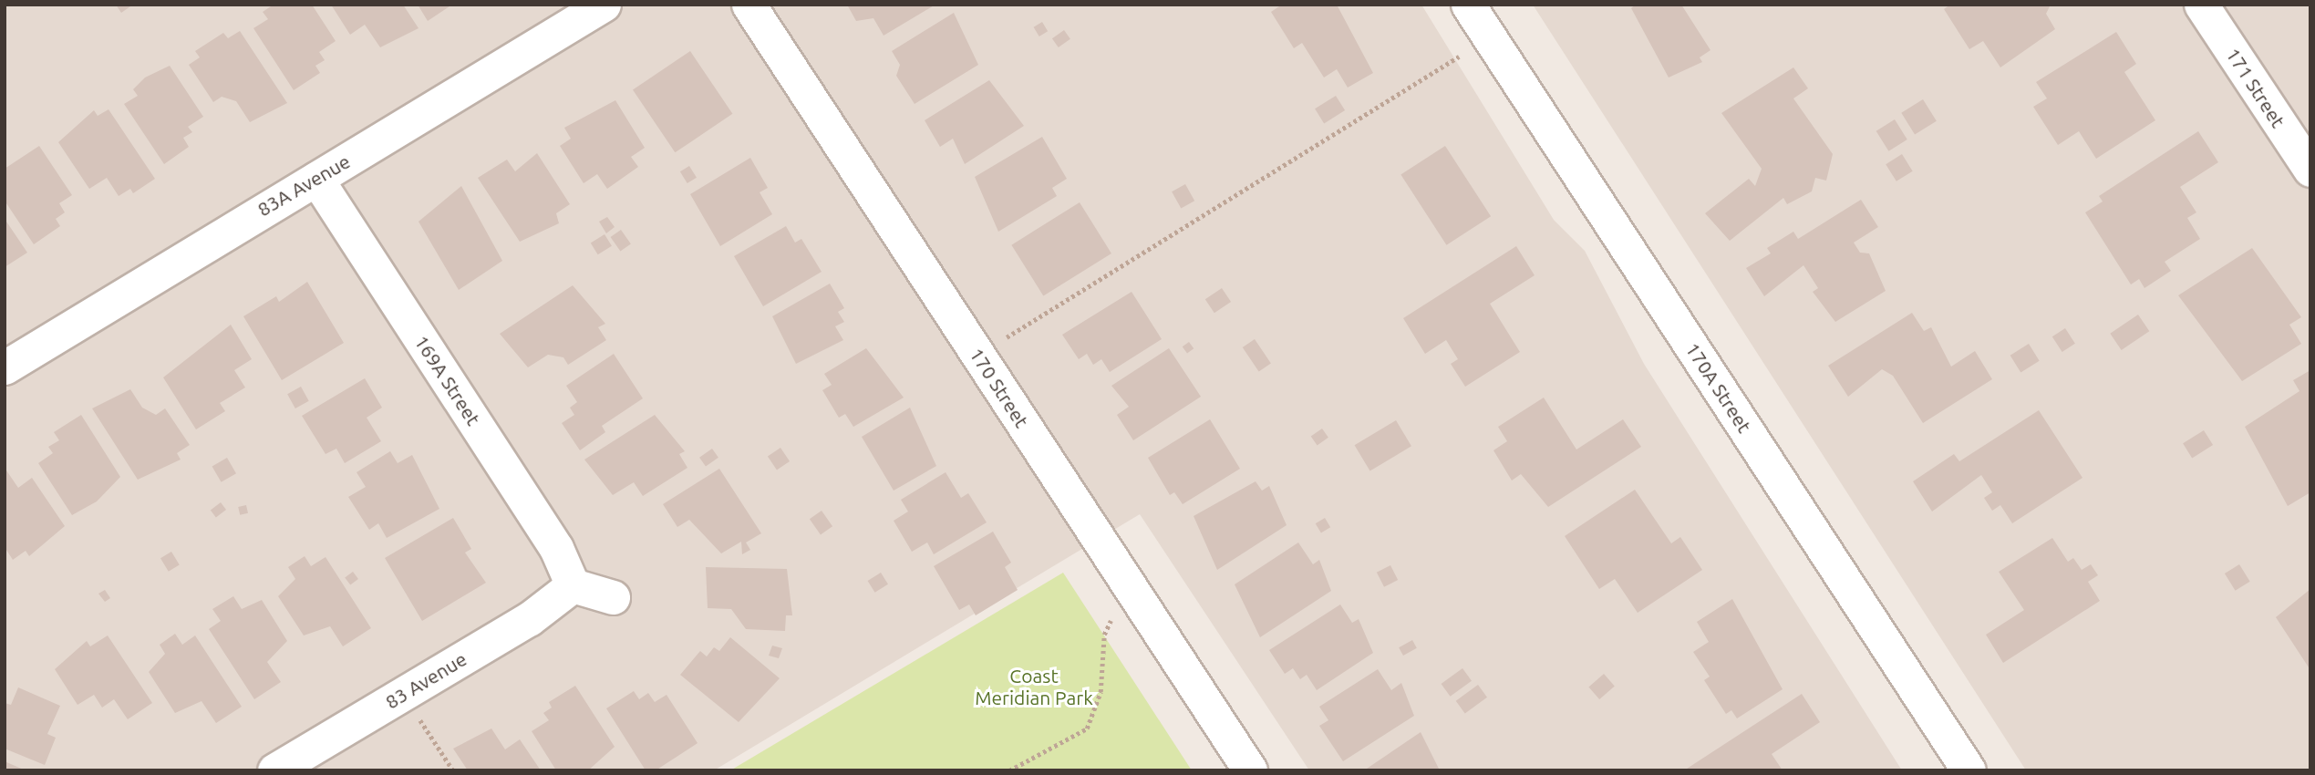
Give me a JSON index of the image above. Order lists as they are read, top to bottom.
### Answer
{
  "streets": {
    "street": [
      "171 Street",
      "83A Avenue",
      "169A Street",
      "170 Street",
      "170A Street",
      "83 Avenue"
    ]
  },
  "crossings": [
    ["83A Avenue", "169A Street"],
    ["169A Street", "83 Avenue"]
  ],
  "parks": ["Coast Meridian Park"]
}
